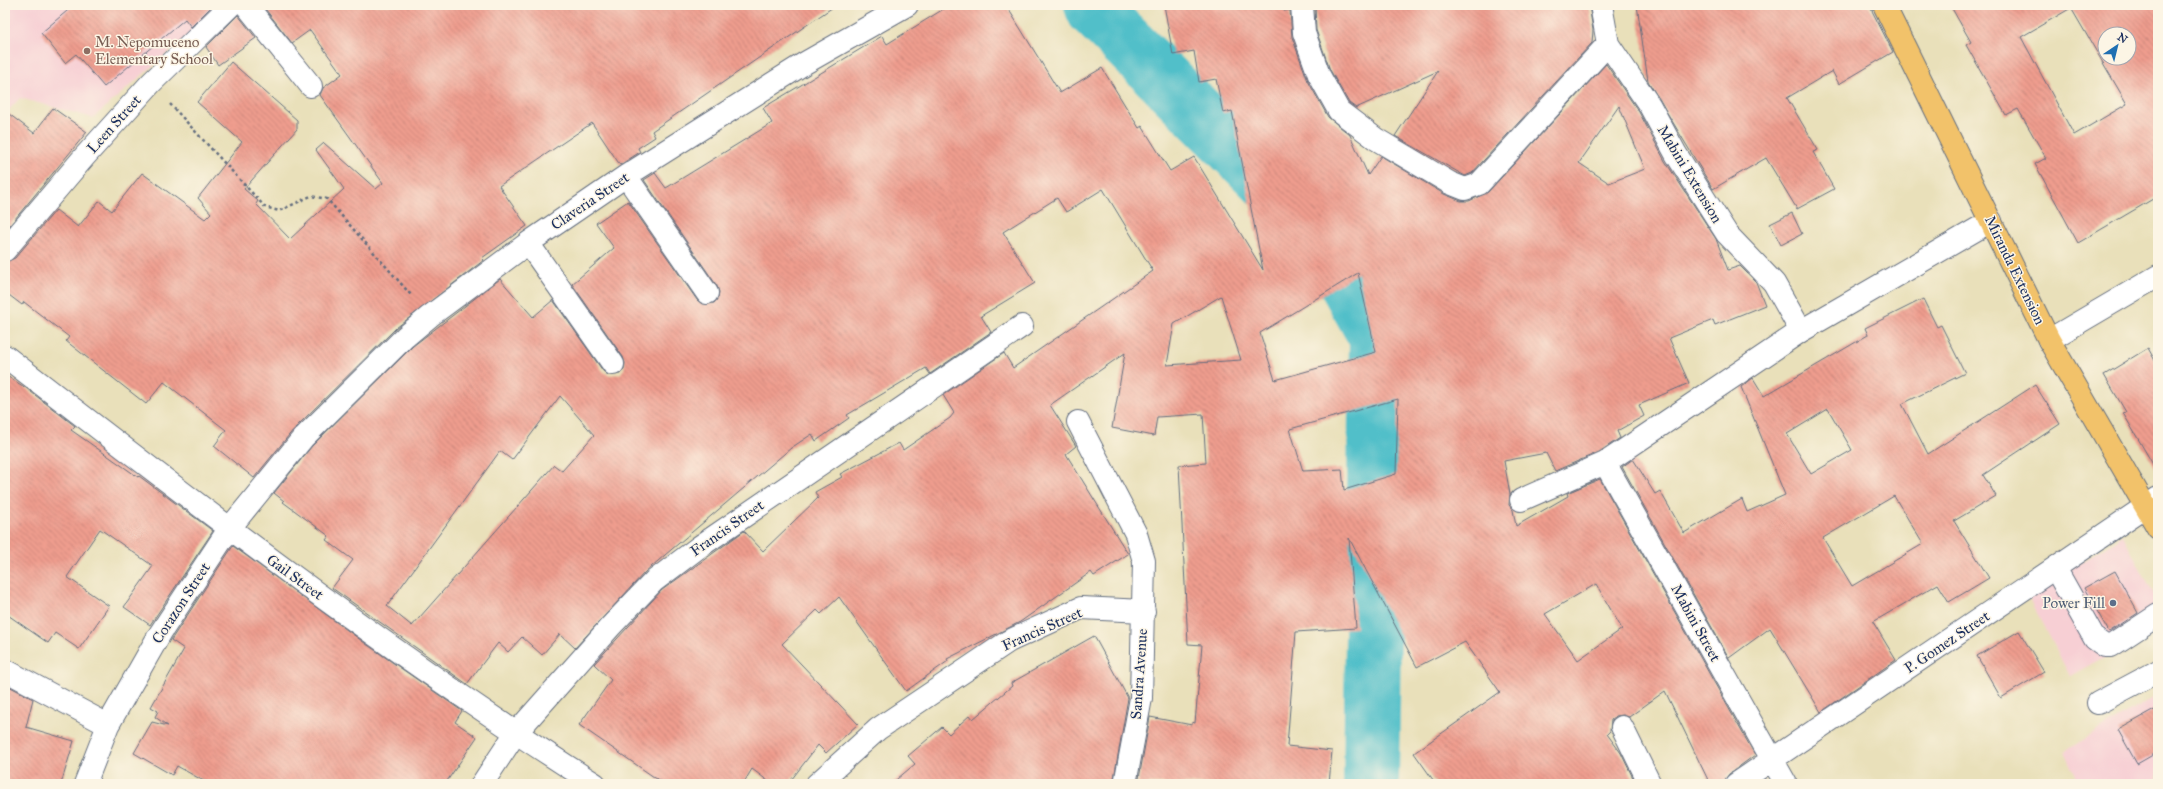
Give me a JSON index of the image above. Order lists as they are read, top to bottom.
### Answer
{
  "streets": {
    "main road": ["Miranda Extension"],
    "street": [
      "Leen Street",
      "Mabini Extension",
      "Claveria Street",
      "Francis Street",
      "Gail Street",
      "Corazon Street",
      "Mabini Street",
      "P. Gomez Street",
      "Sandra Avenue"
    ]
  },
  "crossings": [
    ["Claveria Street", "Corazon Street"],
    ["Miranda Extension", "P. Gomez Street"],
    ["Francis Street", "Gail Street"],
    ["Francis Street", "Sandra Avenue"],
    ["Gail Street", "Corazon Street"],
    ["Mabini Street", "P. Gomez Street"]
  ],
  "places": ["M. Nepomuceno Elementary School", "Power Fill"],
  "north": "top right"
}
